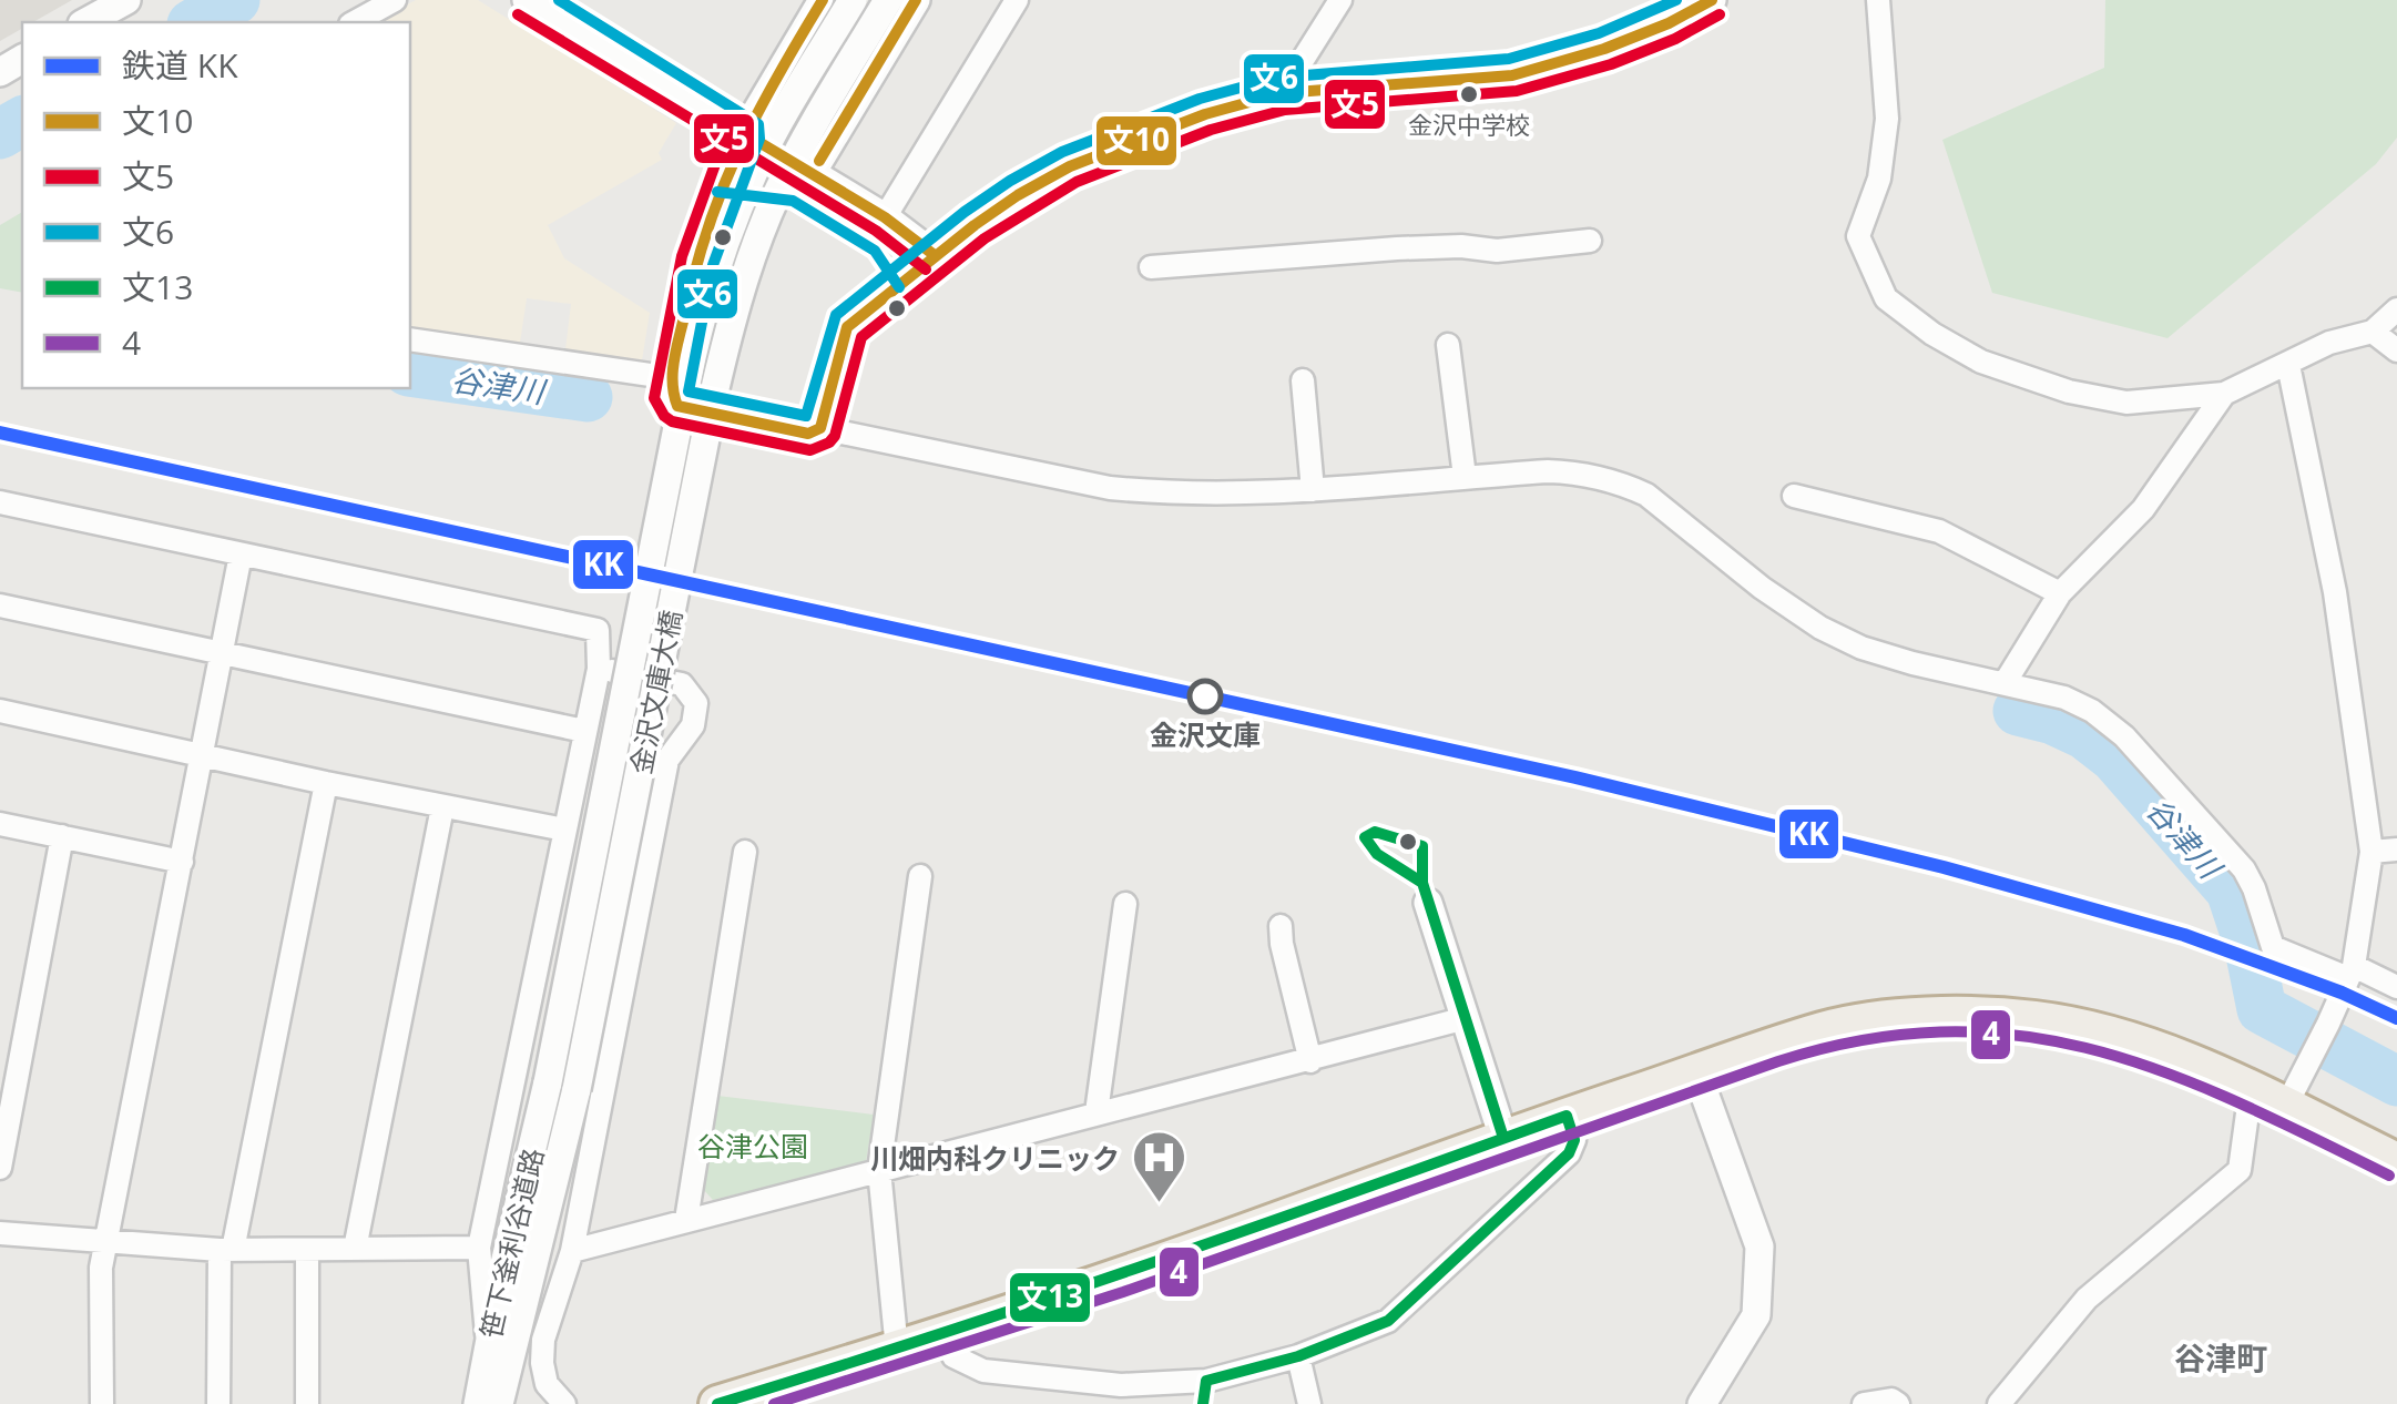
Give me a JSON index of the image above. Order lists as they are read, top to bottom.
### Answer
{
  "streets": {
    "street": ["金沢文庫大橋", "笹下釜利谷道路"]
  },
  "crossings": [
    ["金沢文庫大橋", "笹下釜利谷道路"]
  ],
  "districts": ["谷津町"],
  "water": ["谷津川"],
  "parks": ["谷津公園"],
  "places": {
    "other": ["金沢中学校", "金沢文庫"],
    "hospital": ["川畑内科クリニック"]
  },
  "lines": [
    "transit line 文10",
    "transit line 文6",
    "transit line 文5",
    "rail line KK",
    "transit line 文13",
    "transit line 4"
  ],
  "legend": [
    "鉄道 KK",
    "文10",
    "文5",
    "文6",
    "文13",
    "4"
  ]
}
